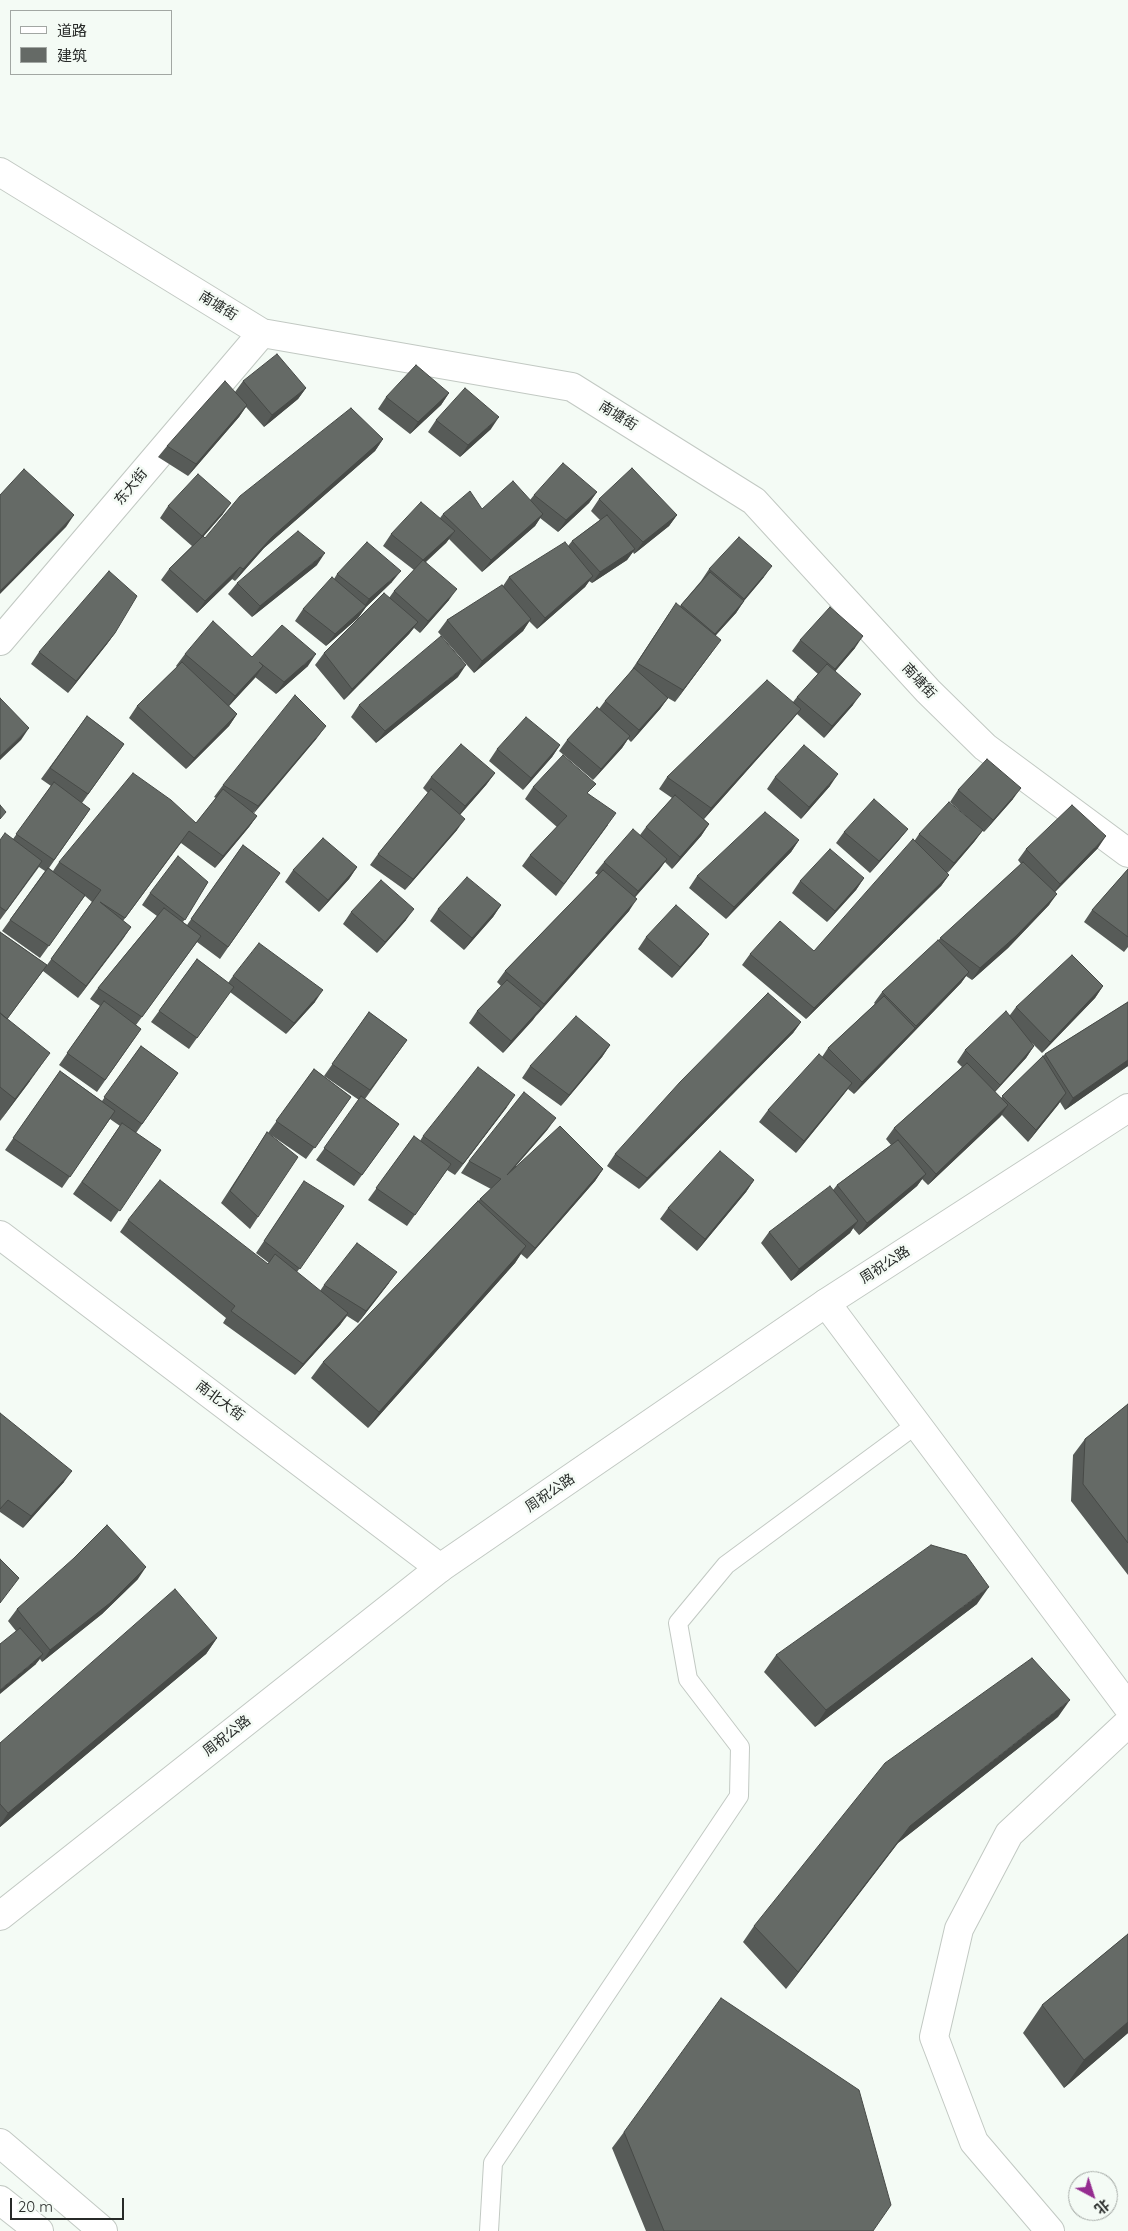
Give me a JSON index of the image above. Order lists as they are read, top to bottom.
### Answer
{
  "streets": {
    "street": [
      "南塘街",
      "东大街",
      "周祝公路",
      "南北大街"
    ]
  },
  "crossings": [
    ["南塘街", "东大街"],
    ["周祝公路", "南北大街"]
  ],
  "legend": ["道路", "建筑"],
  "scale_bar": "20 m",
  "north": "bottom right"
}
